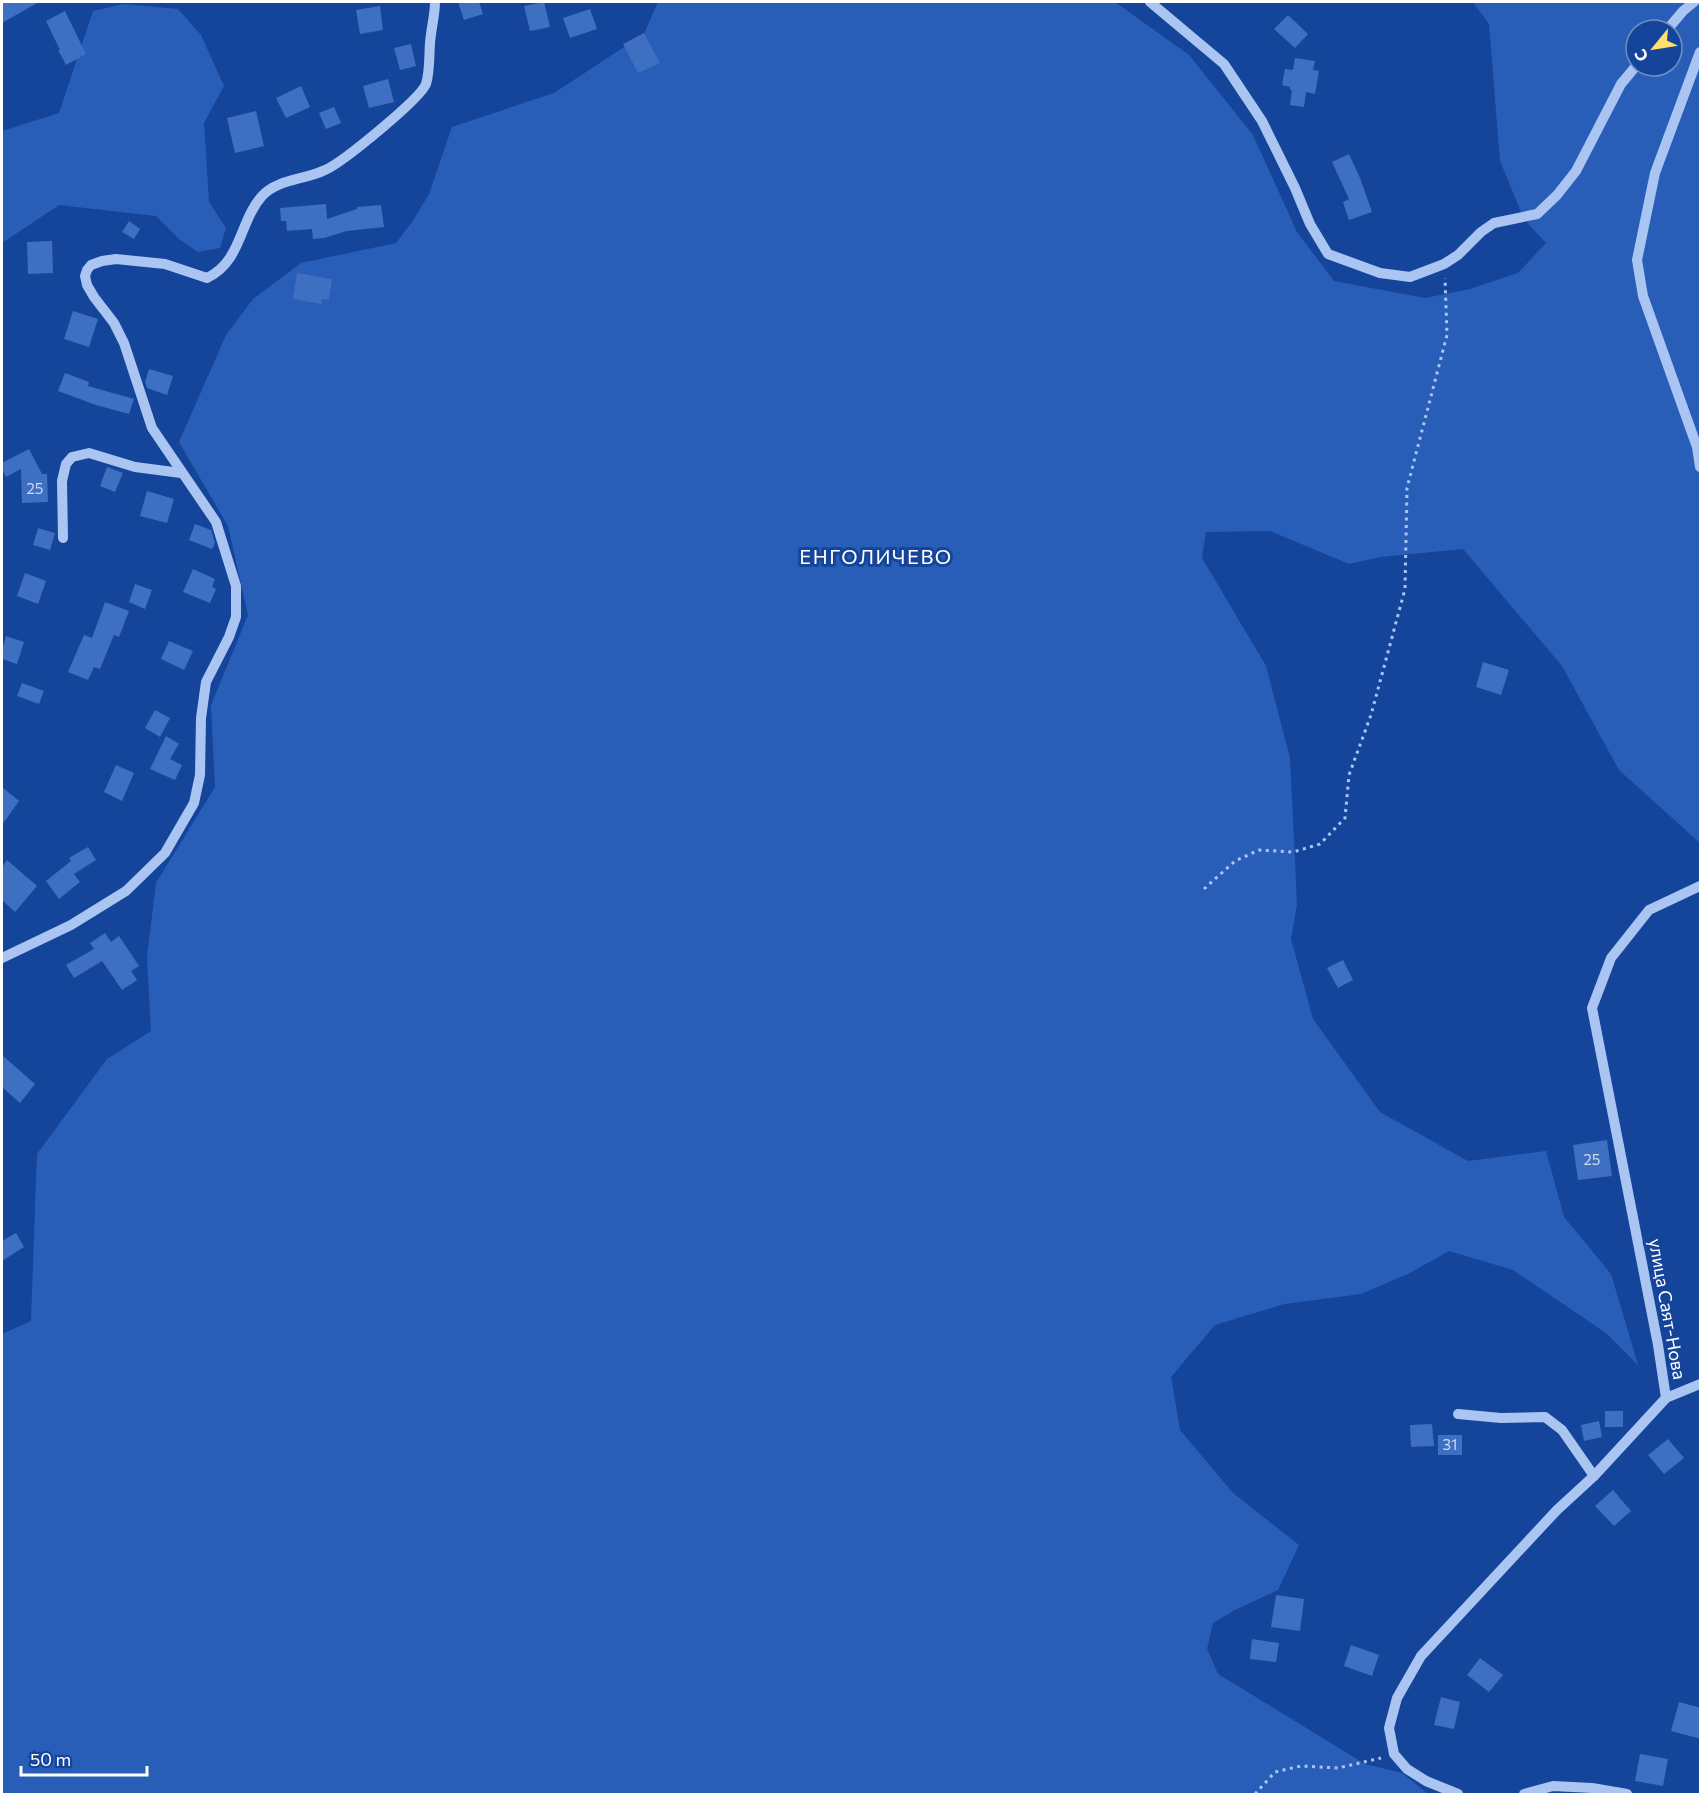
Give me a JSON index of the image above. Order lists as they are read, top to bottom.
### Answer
{
  "streets": {
    "street": ["улица Саят-Нова"]
  },
  "districts": ["ЕНГОЛИЧЕВО"],
  "house_numbers": ["25", "25", "31"],
  "scale_bar": "50 m",
  "north": "bottom left"
}
